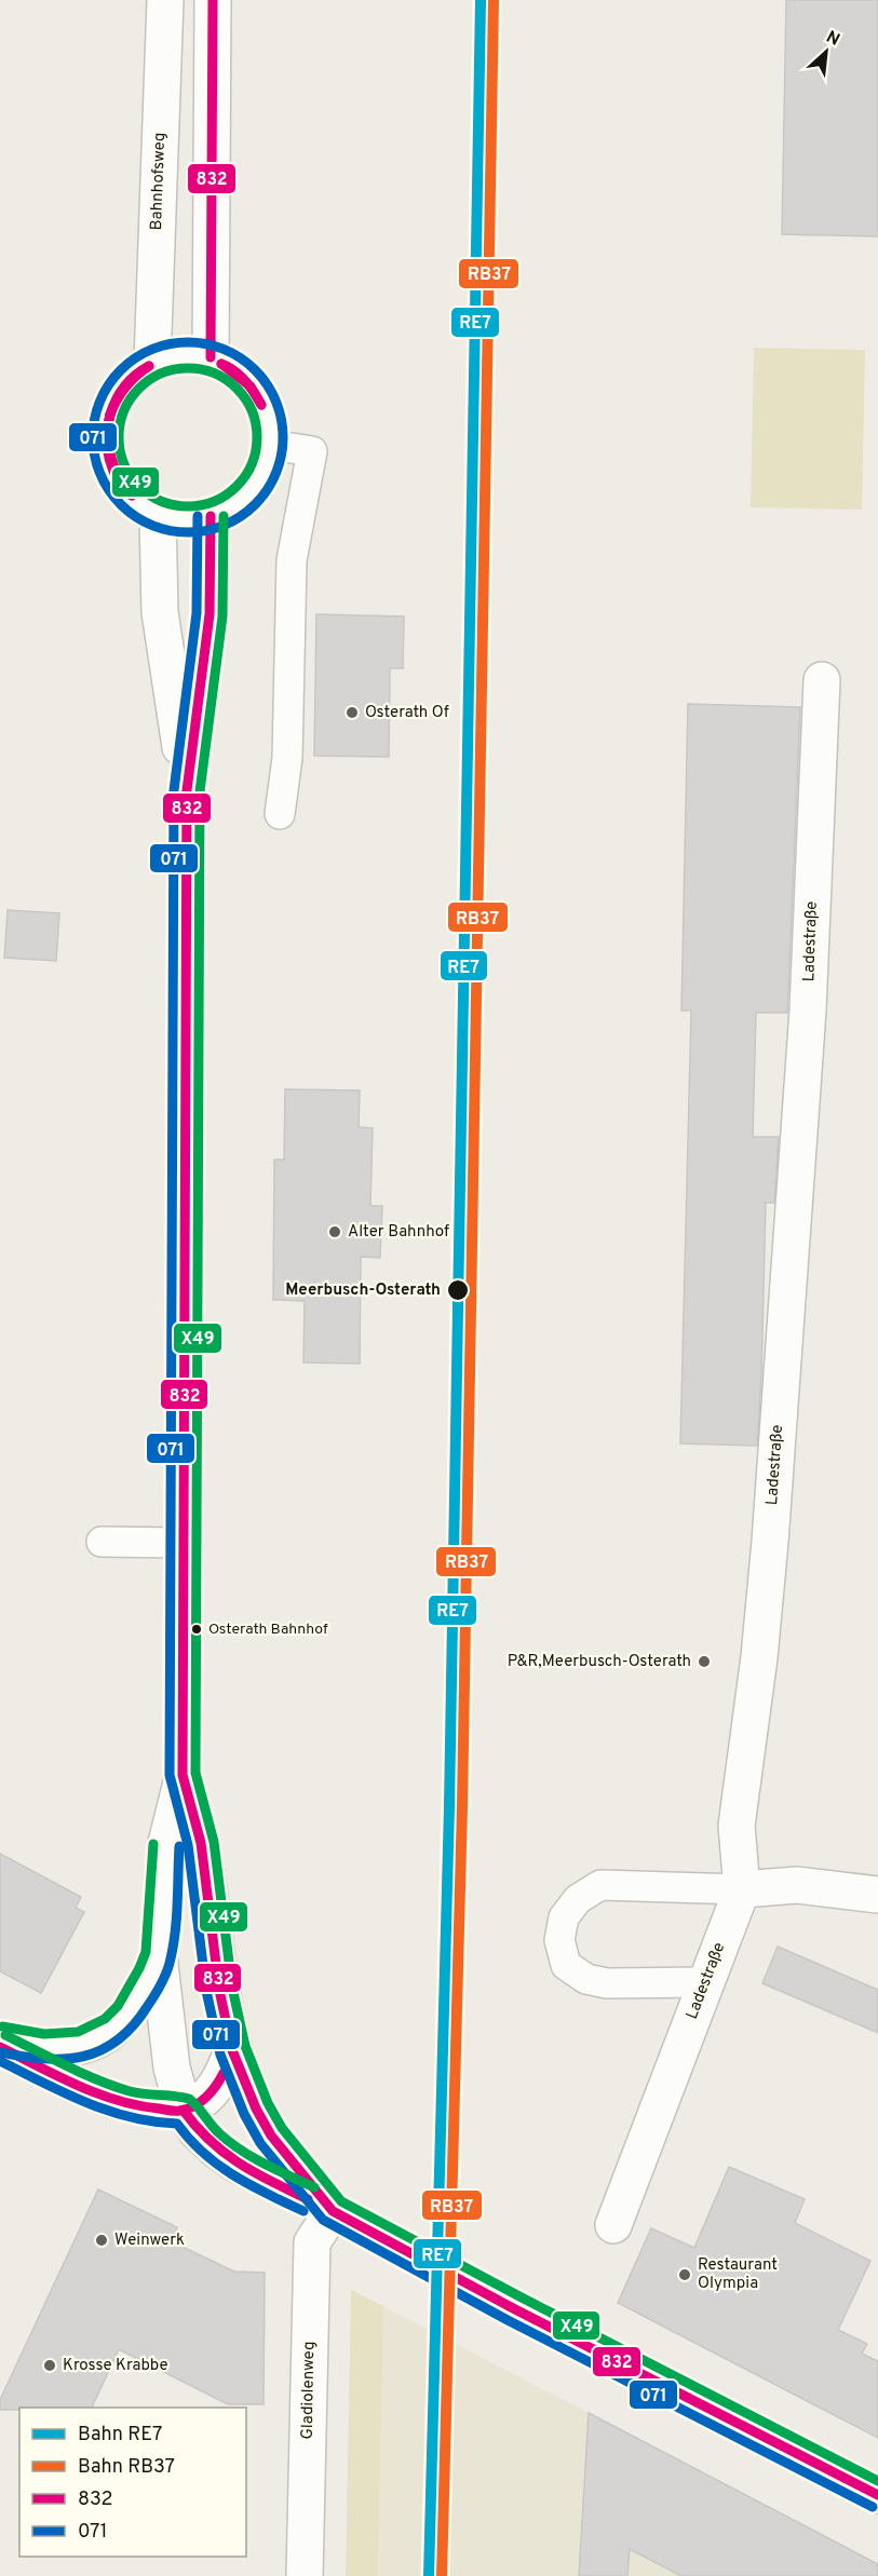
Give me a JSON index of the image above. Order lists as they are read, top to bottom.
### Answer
{
  "streets": {
    "main road": ["Bahnhofsweg", "Ladestraße", "Gladiolenweg"]
  },
  "places": [
    "Osterath Of",
    "Alter Bahnhof",
    "Meerbusch-Osterath",
    "Osterath Bahnhof",
    "P&R,Meerbusch-Osterath",
    "Weinwerk",
    "Restaurant Olympia",
    "Krosse Krabbe"
  ],
  "lines": [
    "rail line RE7",
    "rail line RB37",
    "transit line 832",
    "transit line 071",
    "transit line X49"
  ],
  "legend": [
    "Bahn RE7",
    "Bahn RB37",
    "832",
    "071"
  ],
  "north": "top right"
}
